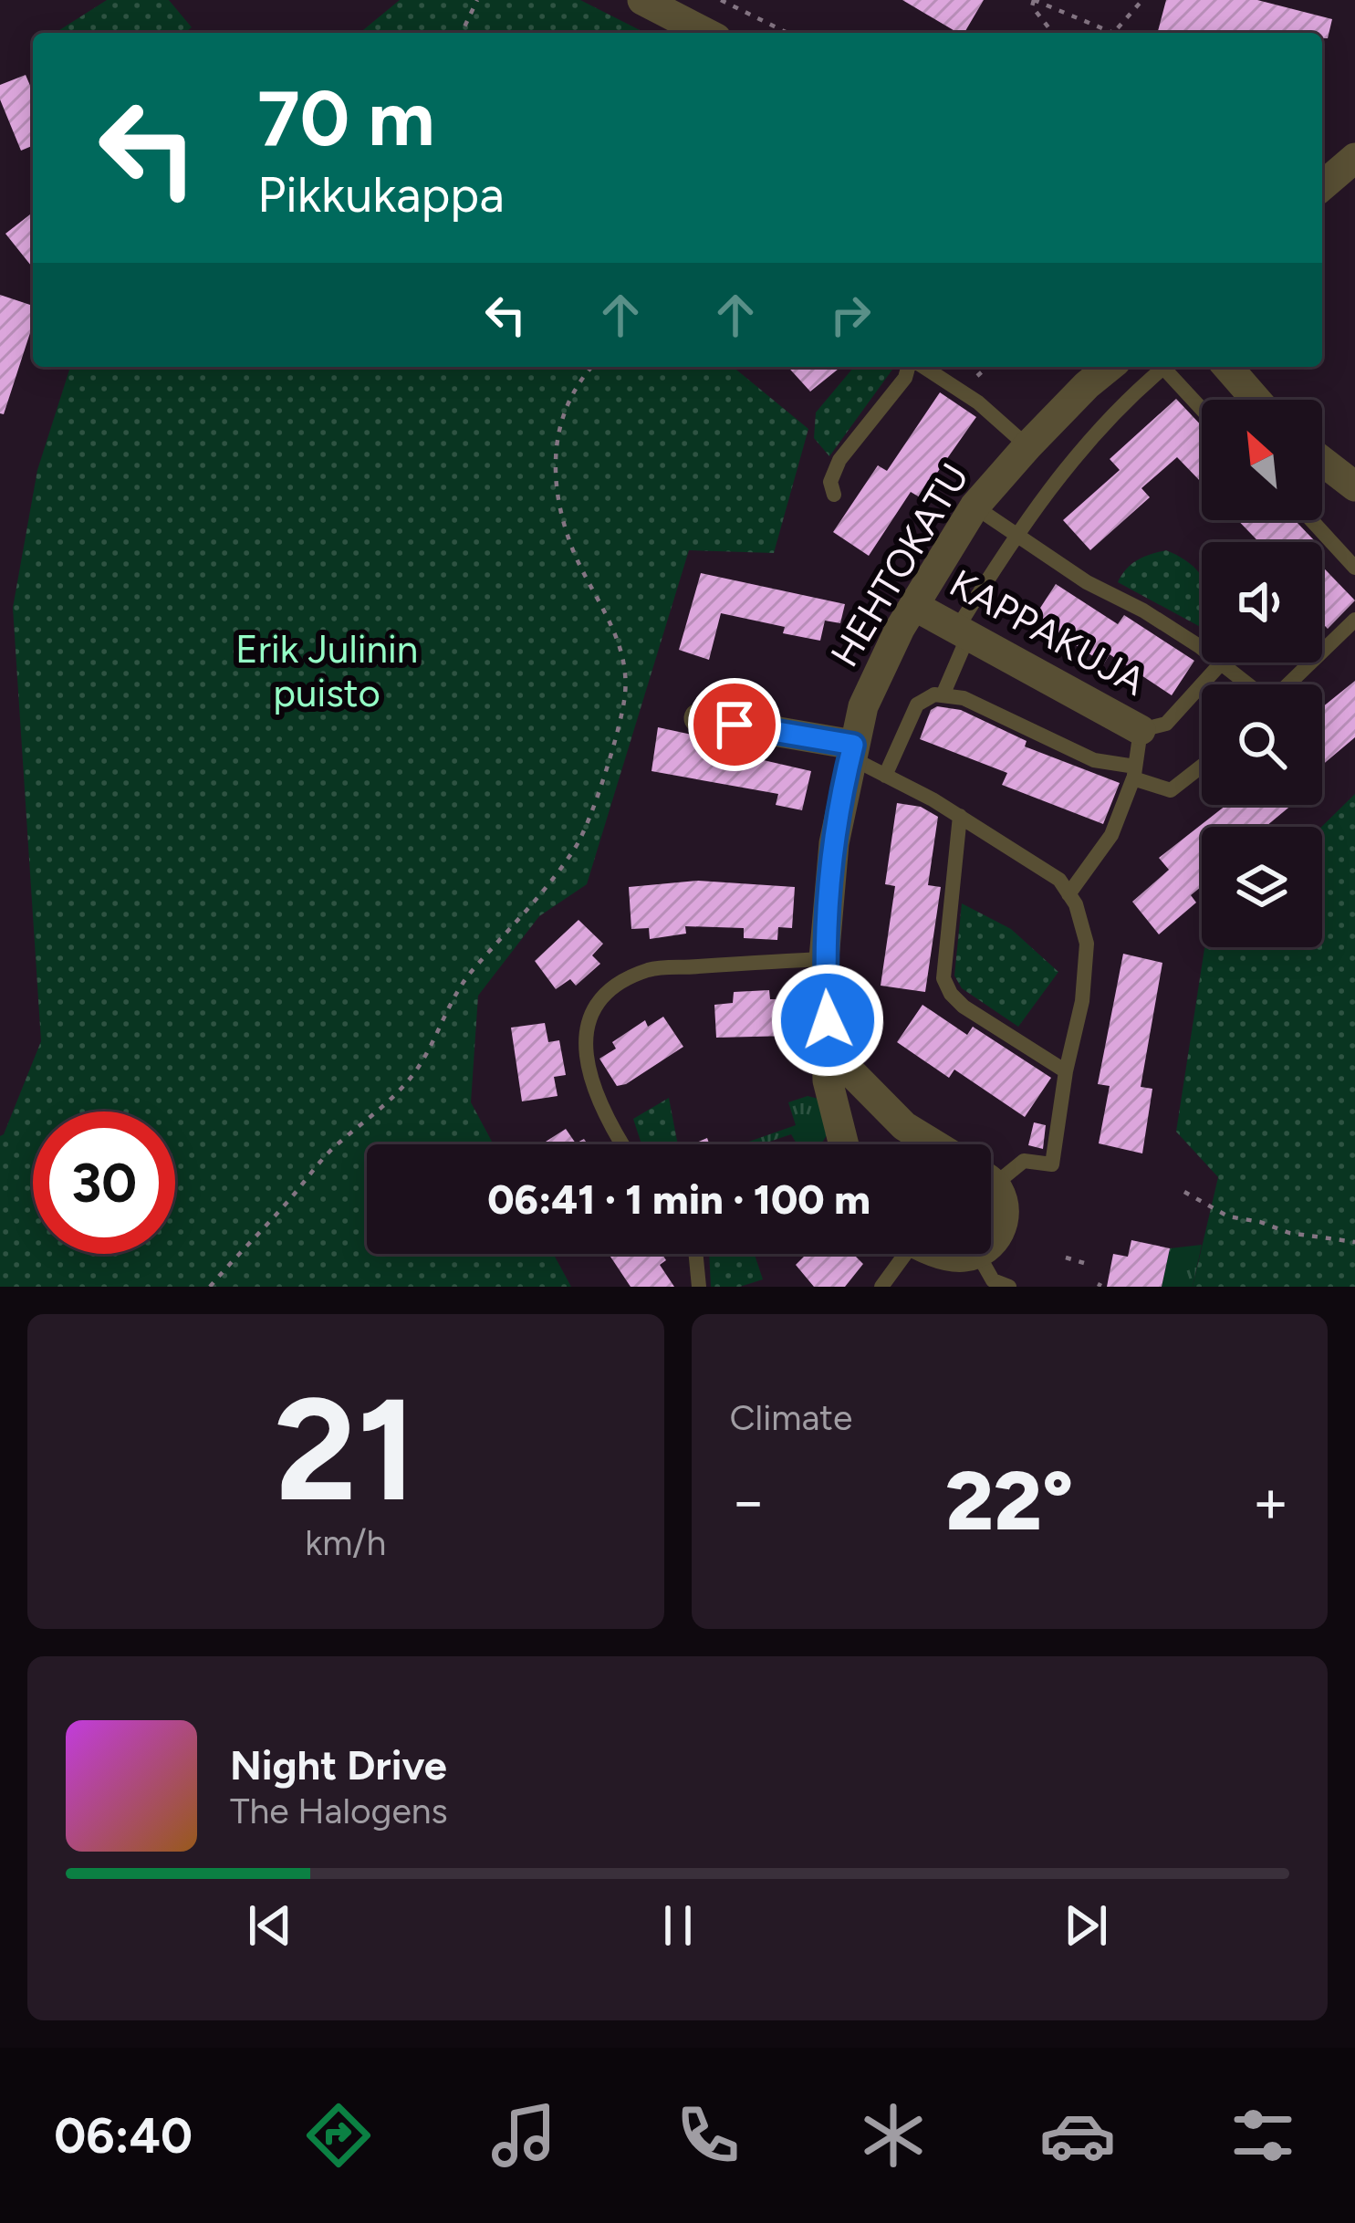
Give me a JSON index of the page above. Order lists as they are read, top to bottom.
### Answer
{
  "streets": {
    "street": ["HEHTOKATU", "KAPPAKUJA"]
  },
  "crossings": [
    ["HEHTOKATU", "KAPPAKUJA"]
  ],
  "parks": ["Erik Julinin puisto"],
  "north": "top left",
  "page": {
    "turn": ["70 m", "Pikkukappa"],
    "limit": "30",
    "trip": "06:41 · 1 min · 100 m",
    "tile": [
      ["21", "km/h"],
      "Climate"
    ],
    "heat": ["−", "22°", "+"],
    "song": ["Night Drive", "The Halogens"],
    "tabs": "06:40"
  }
}
